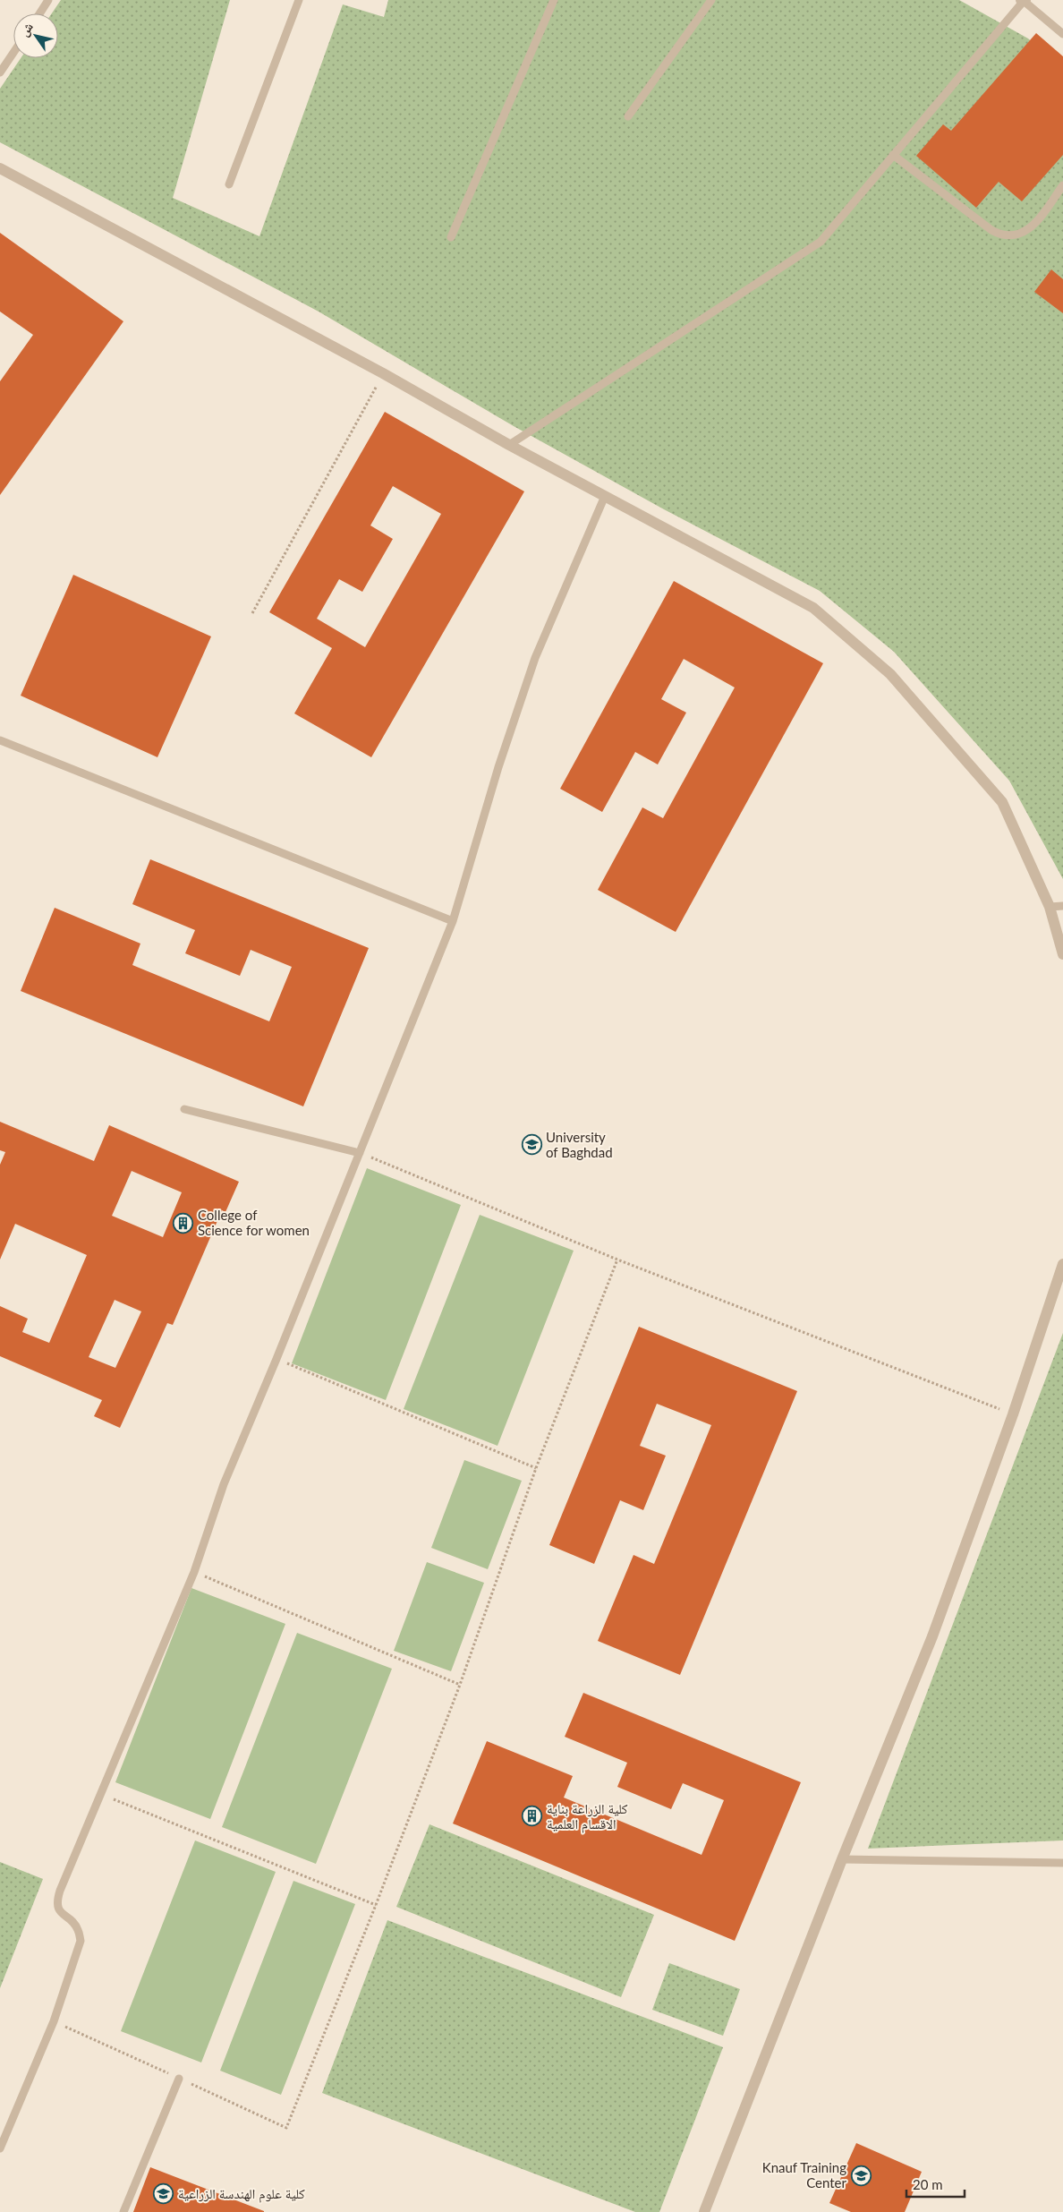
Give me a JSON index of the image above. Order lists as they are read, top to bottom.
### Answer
{
  "places": {
    "school or university": ["University of Baghdad", "Knauf Training Center", "كلية علوم الهندسة الزراعية"],
    "building": ["College of Science for women", "كلية الزراعة بناية الاقسام العلمية"]
  },
  "scale_bar": "20 m",
  "north": "top left"
}
